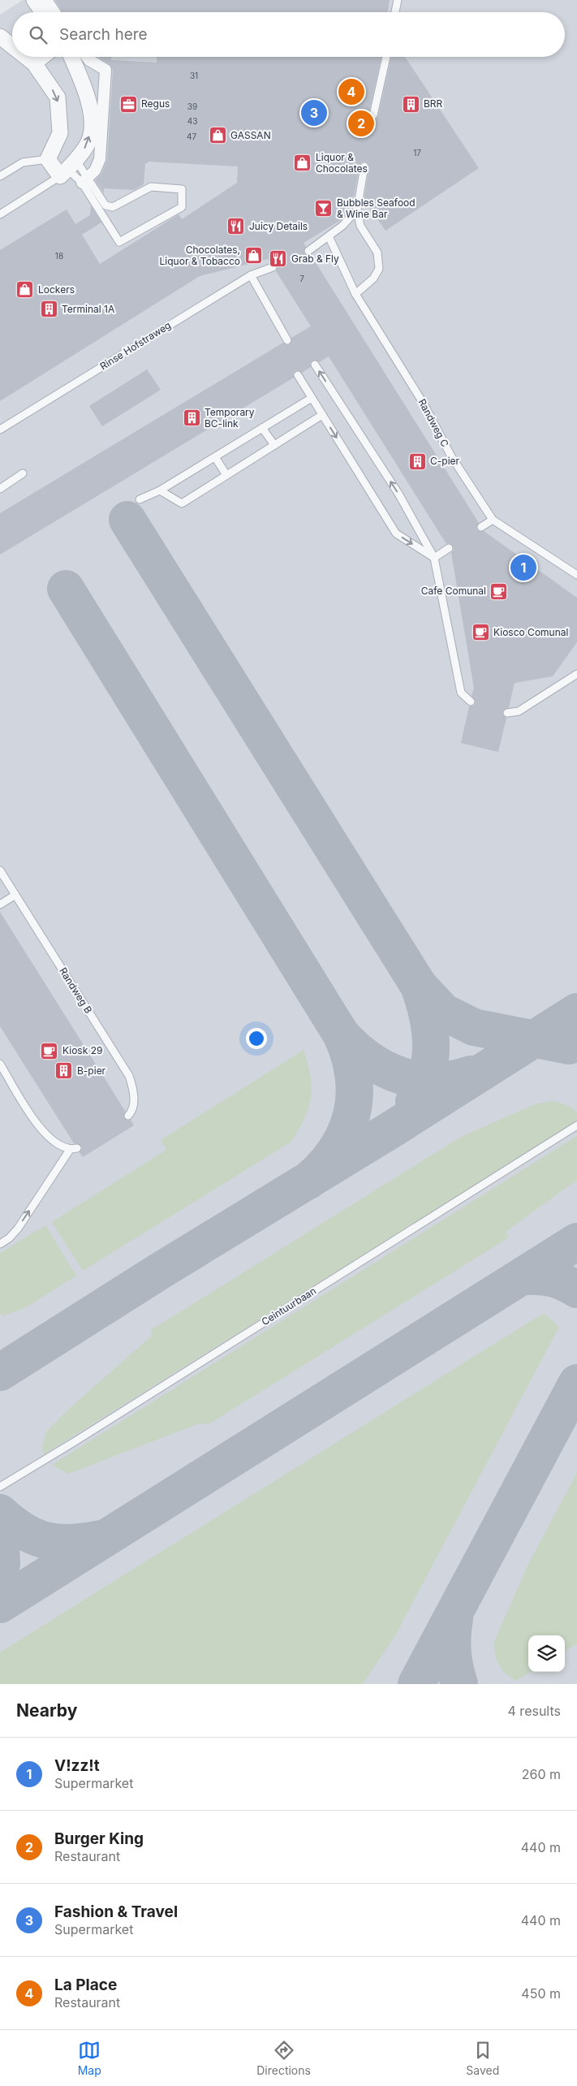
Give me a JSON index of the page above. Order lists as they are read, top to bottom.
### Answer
{
  "streets": {
    "lane": [
      "Rinse Hofstraweg",
      "Randweg C",
      "Randweg B",
      "Ceintuurbaan"
    ]
  },
  "places": {
    "office": ["Regus"],
    "building": [
      "BRR",
      "Terminal 1A",
      "Temporary BC-link",
      "C-pier",
      "B-pier"
    ],
    "shop": [
      "GASSAN",
      "Liquor & Chocolates",
      "Chocolates, Liquor & Tobacco",
      "Lockers"
    ],
    "bar": ["Bubbles Seafood & Wine Bar"],
    "restaurant": ["Juicy Details", "Grab & Fly"],
    "cafe": ["Cafe Comunal", "Kiosco Comunal", "Kiosk 29"]
  },
  "house_numbers": [
    "31",
    "39",
    "43",
    "47",
    "17",
    "18",
    "7"
  ],
  "page": {
    "search": "Search here",
    "pins": [
      "4",
      "3",
      "2",
      "1"
    ],
    "heading": ["Nearby", "4 results"],
    "list": [
      {
        "mark": "1",
        "name": "V!zz!t",
        "note": "Supermarket",
        "value": "260 m"
      },
      {
        "mark": "2",
        "name": "Burger King",
        "note": "Restaurant",
        "value": "440 m"
      },
      {
        "mark": "3",
        "name": "Fashion & Travel",
        "note": "Supermarket",
        "value": "440 m"
      },
      {
        "mark": "4",
        "name": "La Place",
        "note": "Restaurant",
        "value": "450 m"
      }
    ],
    "nav": ["Map", "Directions", "Saved"]
  }
}
